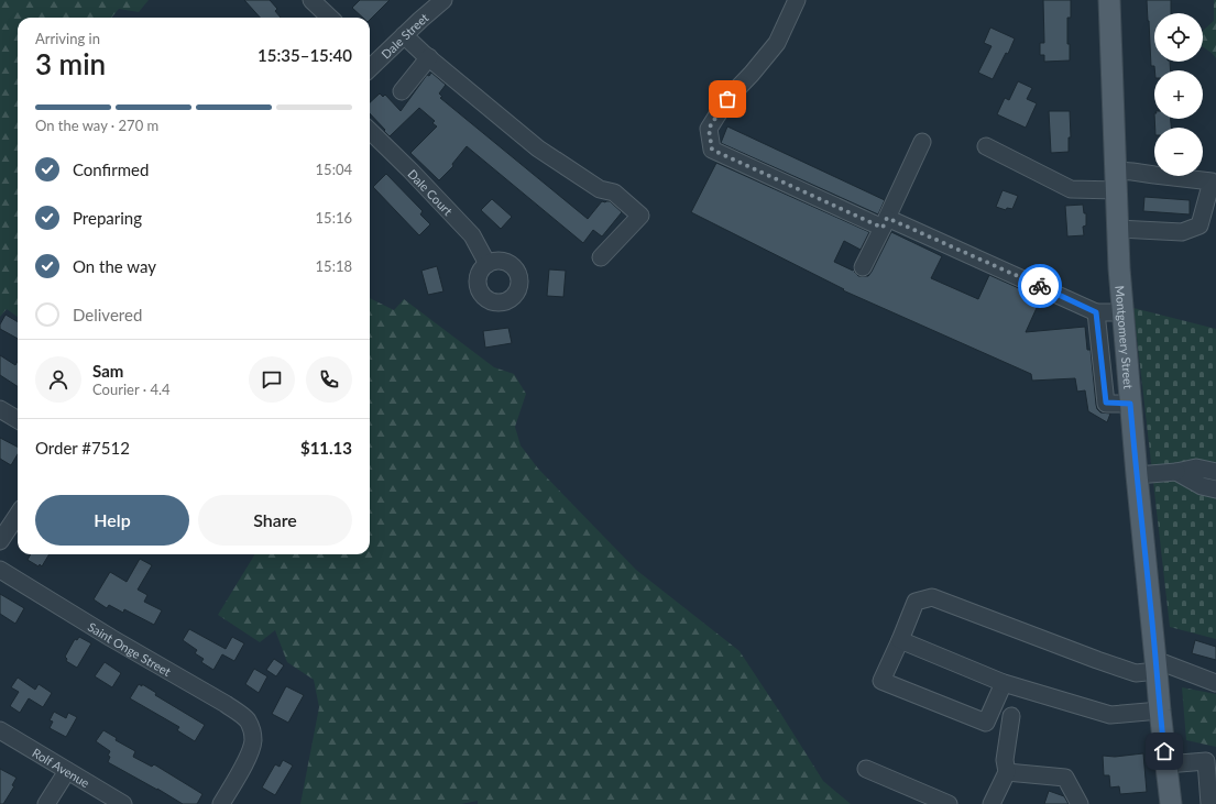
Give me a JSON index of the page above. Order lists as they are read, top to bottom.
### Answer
{
  "streets": {
    "main road": ["Montgomery Street"],
    "street": [
      "Dale Street",
      "Dale Court",
      "Saint Onge Street",
      "Rolf Avenue"
    ]
  },
  "page": {
    "map_buttons": ["+", "−"],
    "heading": ["3 min", "Arriving in", "15:35–15:40"],
    "panel": [
      "Sam",
      "Courier · 4.4",
      "Order #7512",
      "$11.13"
    ],
    "bar": "On the way · 270 m",
    "list": [
      ["Confirmed", "15:04"],
      ["Preparing", "15:16"],
      ["On the way", "15:18"],
      "Delivered"
    ],
    "buttons": ["Help", "Share"]
  }
}
